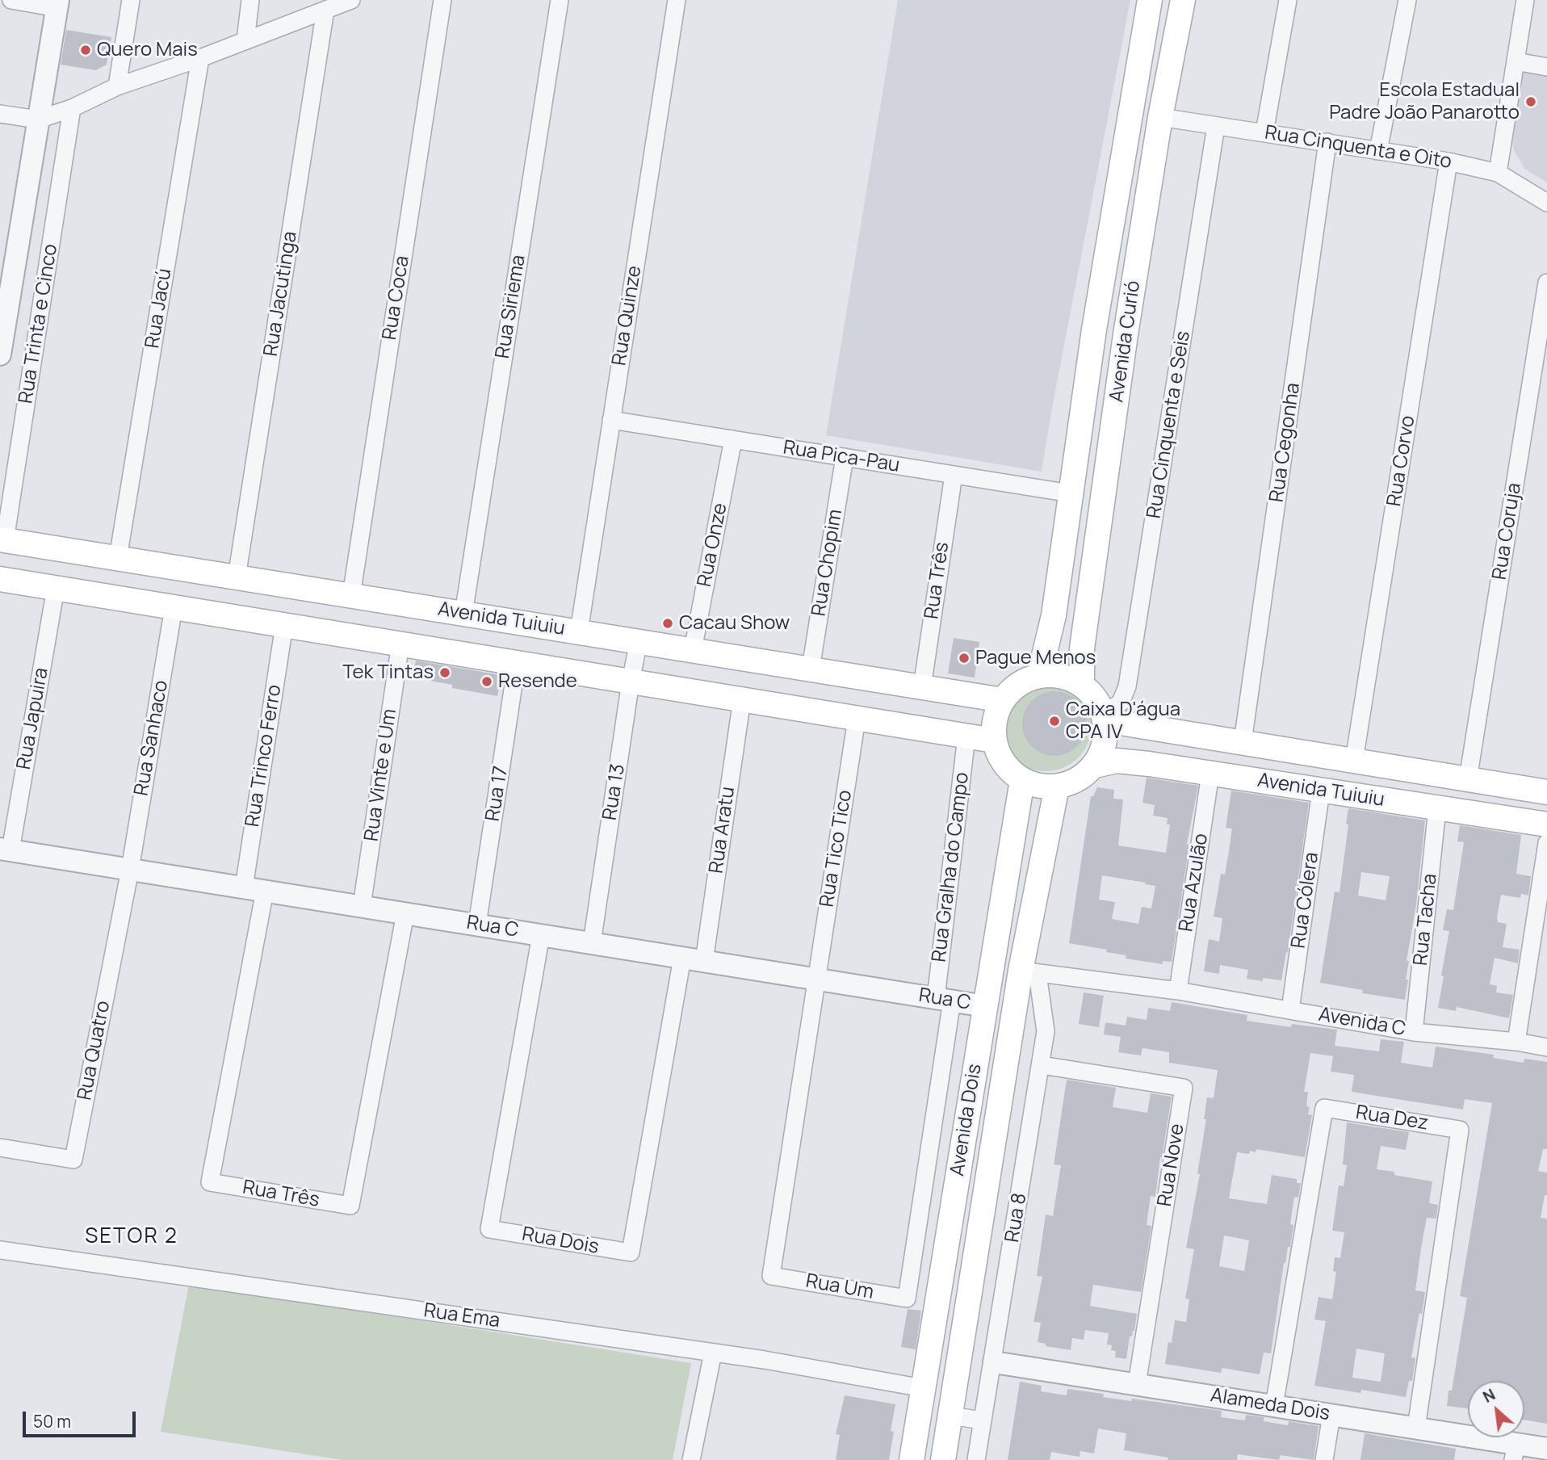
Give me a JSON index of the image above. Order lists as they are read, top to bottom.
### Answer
{
  "streets": {
    "main road": ["Avenida Curió", "Avenida Tuiuiu", "Avenida Dois"],
    "street": [
      "Rua Cinquenta e Oito",
      "Rua Jacutinga",
      "Rua Coca",
      "Rua Siriema",
      "Rua Jacú",
      "Rua Quinze",
      "Rua Trinta e Cinco",
      "Rua Cinquenta e Seis",
      "Rua Cegonha",
      "Rua Pica-Pau",
      "Rua Corvo",
      "Rua Coruja",
      "Rua Onze",
      "Rua Chopim",
      "Rua Três",
      "Rua Japuira",
      "Rua Sanhaco",
      "Rua Trinco Ferro",
      "Rua Vinte e Um",
      "Rua 13",
      "Rua 17",
      "Rua Aratu",
      "Rua Tico Tico",
      "Rua Gralha do Campo",
      "Rua Azulão",
      "Rua Cólera",
      "Rua Tacha",
      "Rua C",
      "Avenida C",
      "Rua Quatro",
      "Rua Dez",
      "Rua Nove",
      "Rua 8",
      "Rua Dois",
      "Rua Um",
      "Rua Ema",
      "Alameda Dois"
    ]
  },
  "crossings": [
    ["Rua Cinquenta e Oito", "Avenida Curió"],
    ["Rua Cinquenta e Oito", "Rua Cinquenta e Seis"],
    ["Rua Cinquenta e Oito", "Rua Cegonha"],
    ["Rua Cinquenta e Oito", "Rua Corvo"],
    ["Rua Jacutinga", "Avenida Tuiuiu"],
    ["Rua Coca", "Avenida Tuiuiu"],
    ["Rua Siriema", "Avenida Tuiuiu"],
    ["Rua Jacú", "Avenida Tuiuiu"],
    ["Rua Quinze", "Rua Pica-Pau"],
    ["Rua Quinze", "Avenida Tuiuiu"],
    ["Rua Trinta e Cinco", "Avenida Tuiuiu"],
    ["Avenida Curió", "Rua Cinquenta e Seis"],
    ["Avenida Curió", "Rua Pica-Pau"],
    ["Avenida Curió", "Avenida Tuiuiu"],
    ["Avenida Curió", "Avenida Dois"],
    ["Rua Cinquenta e Seis", "Avenida Tuiuiu"],
    ["Rua Cinquenta e Seis", "Avenida Dois"],
    ["Rua Cegonha", "Avenida Tuiuiu"],
    ["Rua Pica-Pau", "Rua Onze"],
    ["Rua Pica-Pau", "Rua Chopim"],
    ["Rua Pica-Pau", "Rua Três"],
    ["Rua Corvo", "Avenida Tuiuiu"],
    ["Rua Coruja", "Avenida Tuiuiu"],
    ["Rua Onze", "Avenida Tuiuiu"],
    ["Rua Chopim", "Avenida Tuiuiu"],
    ["Rua Três", "Avenida Tuiuiu"],
    ["Rua Três", "Rua C"],
    ["Avenida Tuiuiu", "Rua Japuira"],
    ["Avenida Tuiuiu", "Rua Sanhaco"],
    ["Avenida Tuiuiu", "Rua Trinco Ferro"],
    ["Avenida Tuiuiu", "Rua Vinte e Um"],
    ["Avenida Tuiuiu", "Rua 13"],
    ["Avenida Tuiuiu", "Rua 17"],
    ["Avenida Tuiuiu", "Rua Aratu"],
    ["Avenida Tuiuiu", "Rua Tico Tico"],
    ["Avenida Tuiuiu", "Rua Gralha do Campo"],
    ["Avenida Tuiuiu", "Rua Azulão"],
    ["Avenida Tuiuiu", "Rua Cólera"],
    ["Avenida Tuiuiu", "Rua Tacha"],
    ["Avenida Tuiuiu", "Avenida Dois"],
    ["Rua Japuira", "Rua C"],
    ["Rua Sanhaco", "Rua C"],
    ["Rua Sanhaco", "Rua Quatro"],
    ["Rua Trinco Ferro", "Rua C"],
    ["Rua Vinte e Um", "Rua C"],
    ["Rua 13", "Rua C"],
    ["Rua 17", "Rua C"],
    ["Rua Aratu", "Rua C"],
    ["Rua Tico Tico", "Rua C"],
    ["Rua Tico Tico", "Rua Um"],
    ["Rua Gralha do Campo", "Rua C"],
    ["Rua Gralha do Campo", "Rua Um"],
    ["Rua Azulão", "Avenida C"],
    ["Rua Cólera", "Avenida C"],
    ["Rua Tacha", "Avenida C"],
    ["Rua C", "Rua Quatro"],
    ["Rua C", "Avenida Dois"],
    ["Rua C", "Rua Dois"],
    ["Rua C", "Rua Um"],
    ["Rua Dez", "Alameda Dois"],
    ["Avenida Dois", "Rua 8"],
    ["Avenida Dois", "Rua Ema"],
    ["Rua Nove", "Rua 8"],
    ["Rua Nove", "Alameda Dois"],
    ["Rua 8", "Alameda Dois"]
  ],
  "districts": ["SETOR 2"],
  "places": [
    "Quero Mais",
    "Escola Estadual Padre João Panarotto",
    "Cacau Show",
    "Pague Menos",
    "Tek Tintas",
    "Resende",
    "Caixa D'água CPA IV"
  ],
  "scale_bar": "50 m",
  "north": "top left"
}
